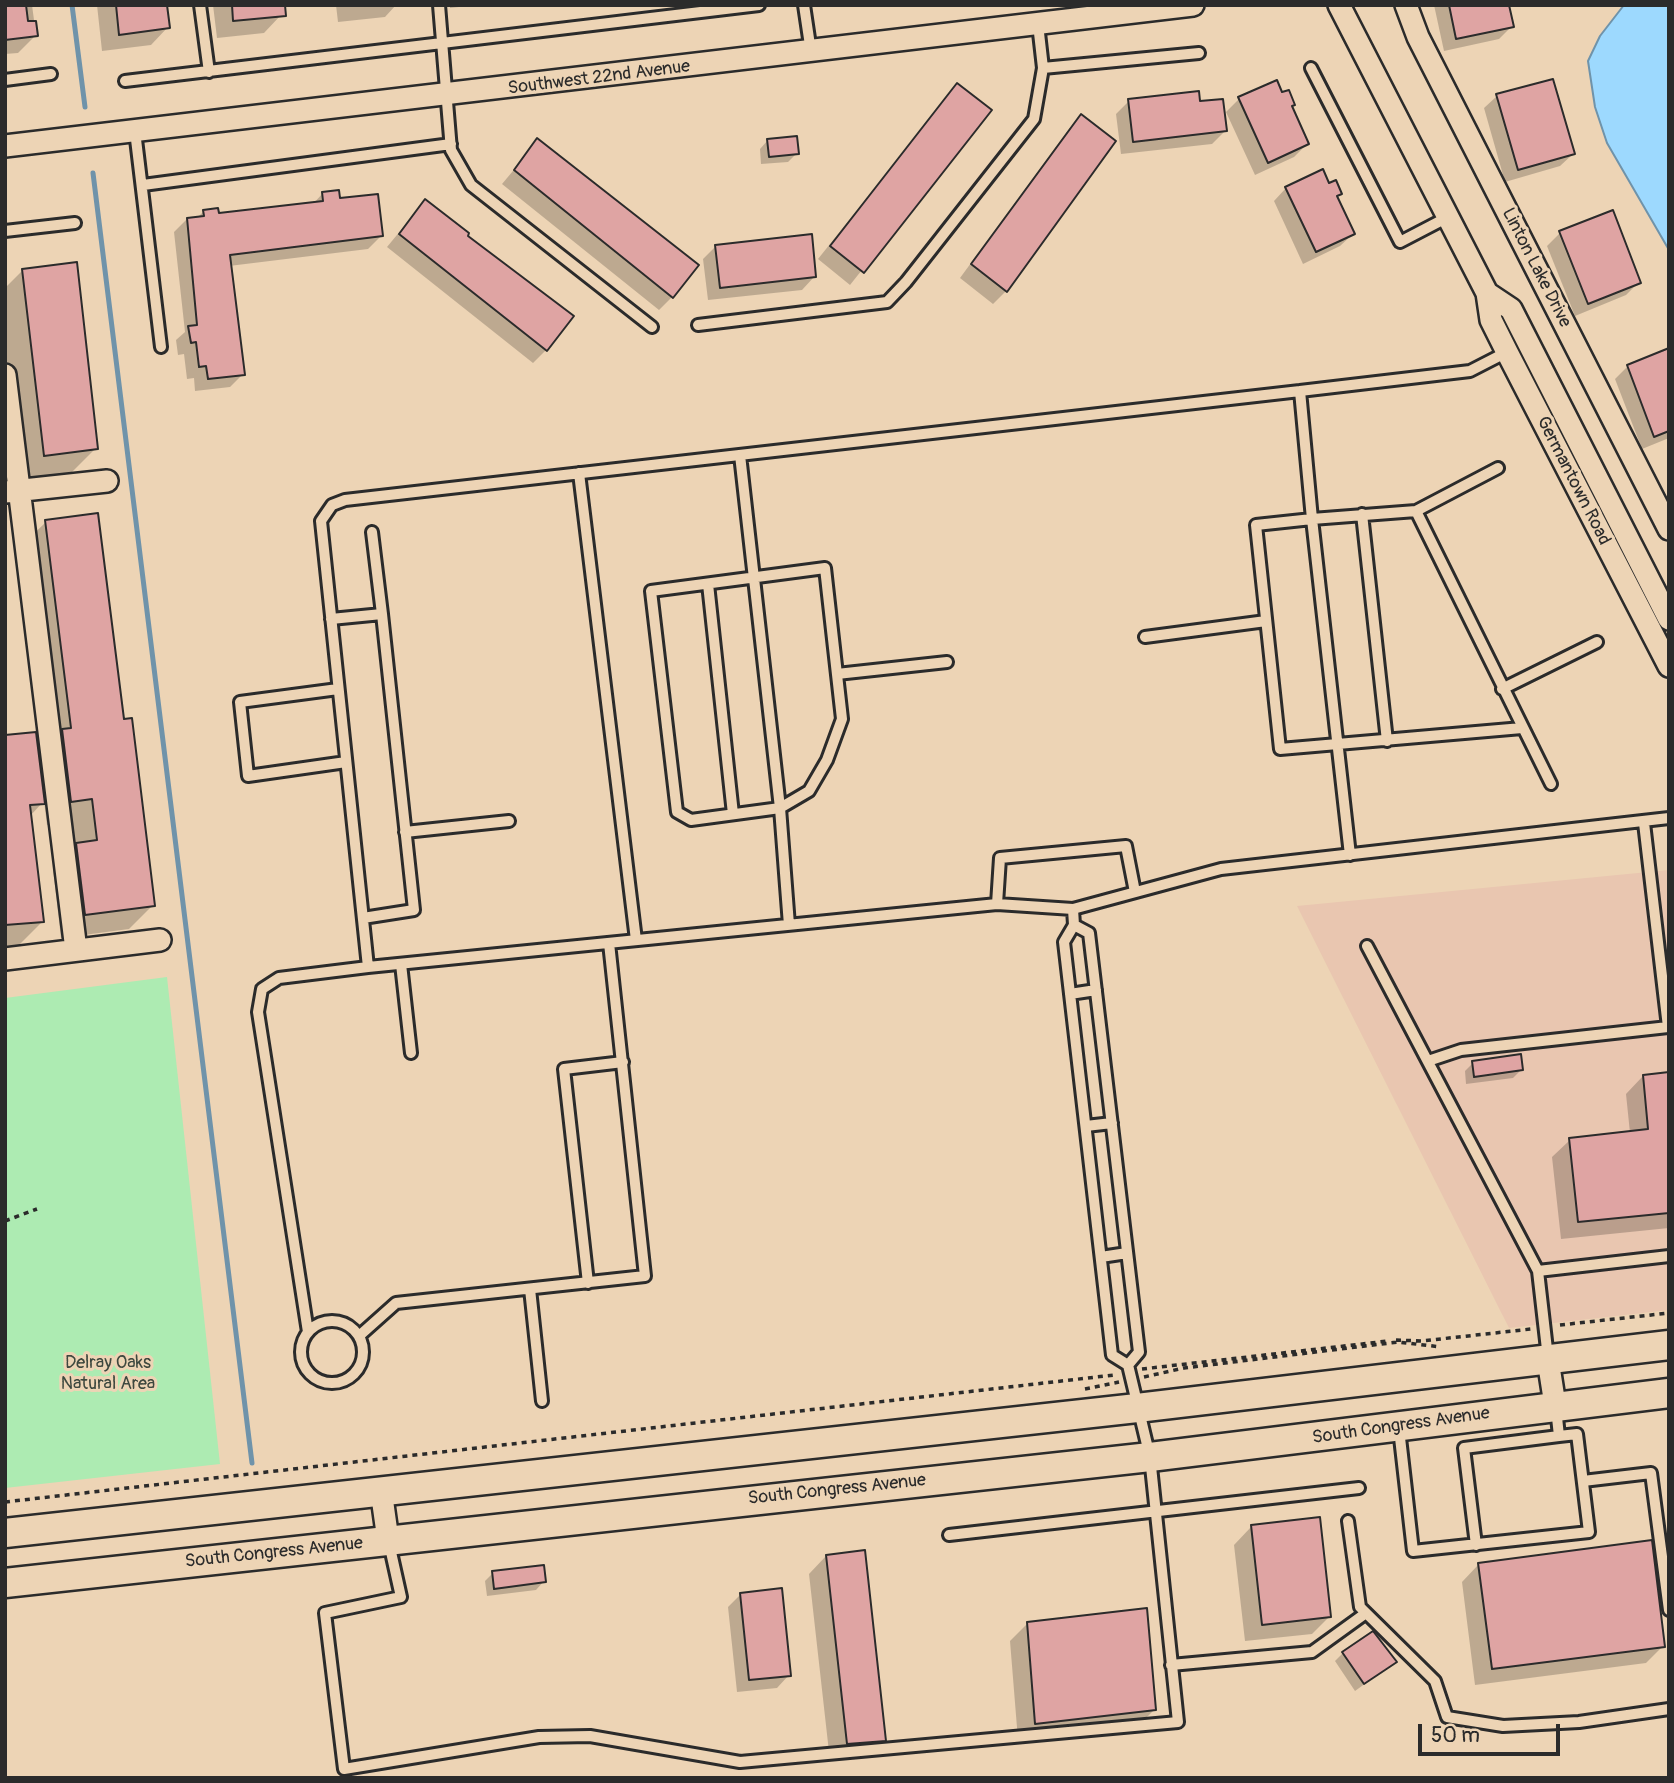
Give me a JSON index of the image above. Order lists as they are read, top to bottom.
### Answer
{
  "streets": {
    "main road": ["South Congress Avenue"],
    "street": ["Southwest 22nd Avenue", "Linton Lake Drive", "Germantown Road"]
  },
  "parks": ["Delray Oaks Natural Area"],
  "scale_bar": "50 m"
}
